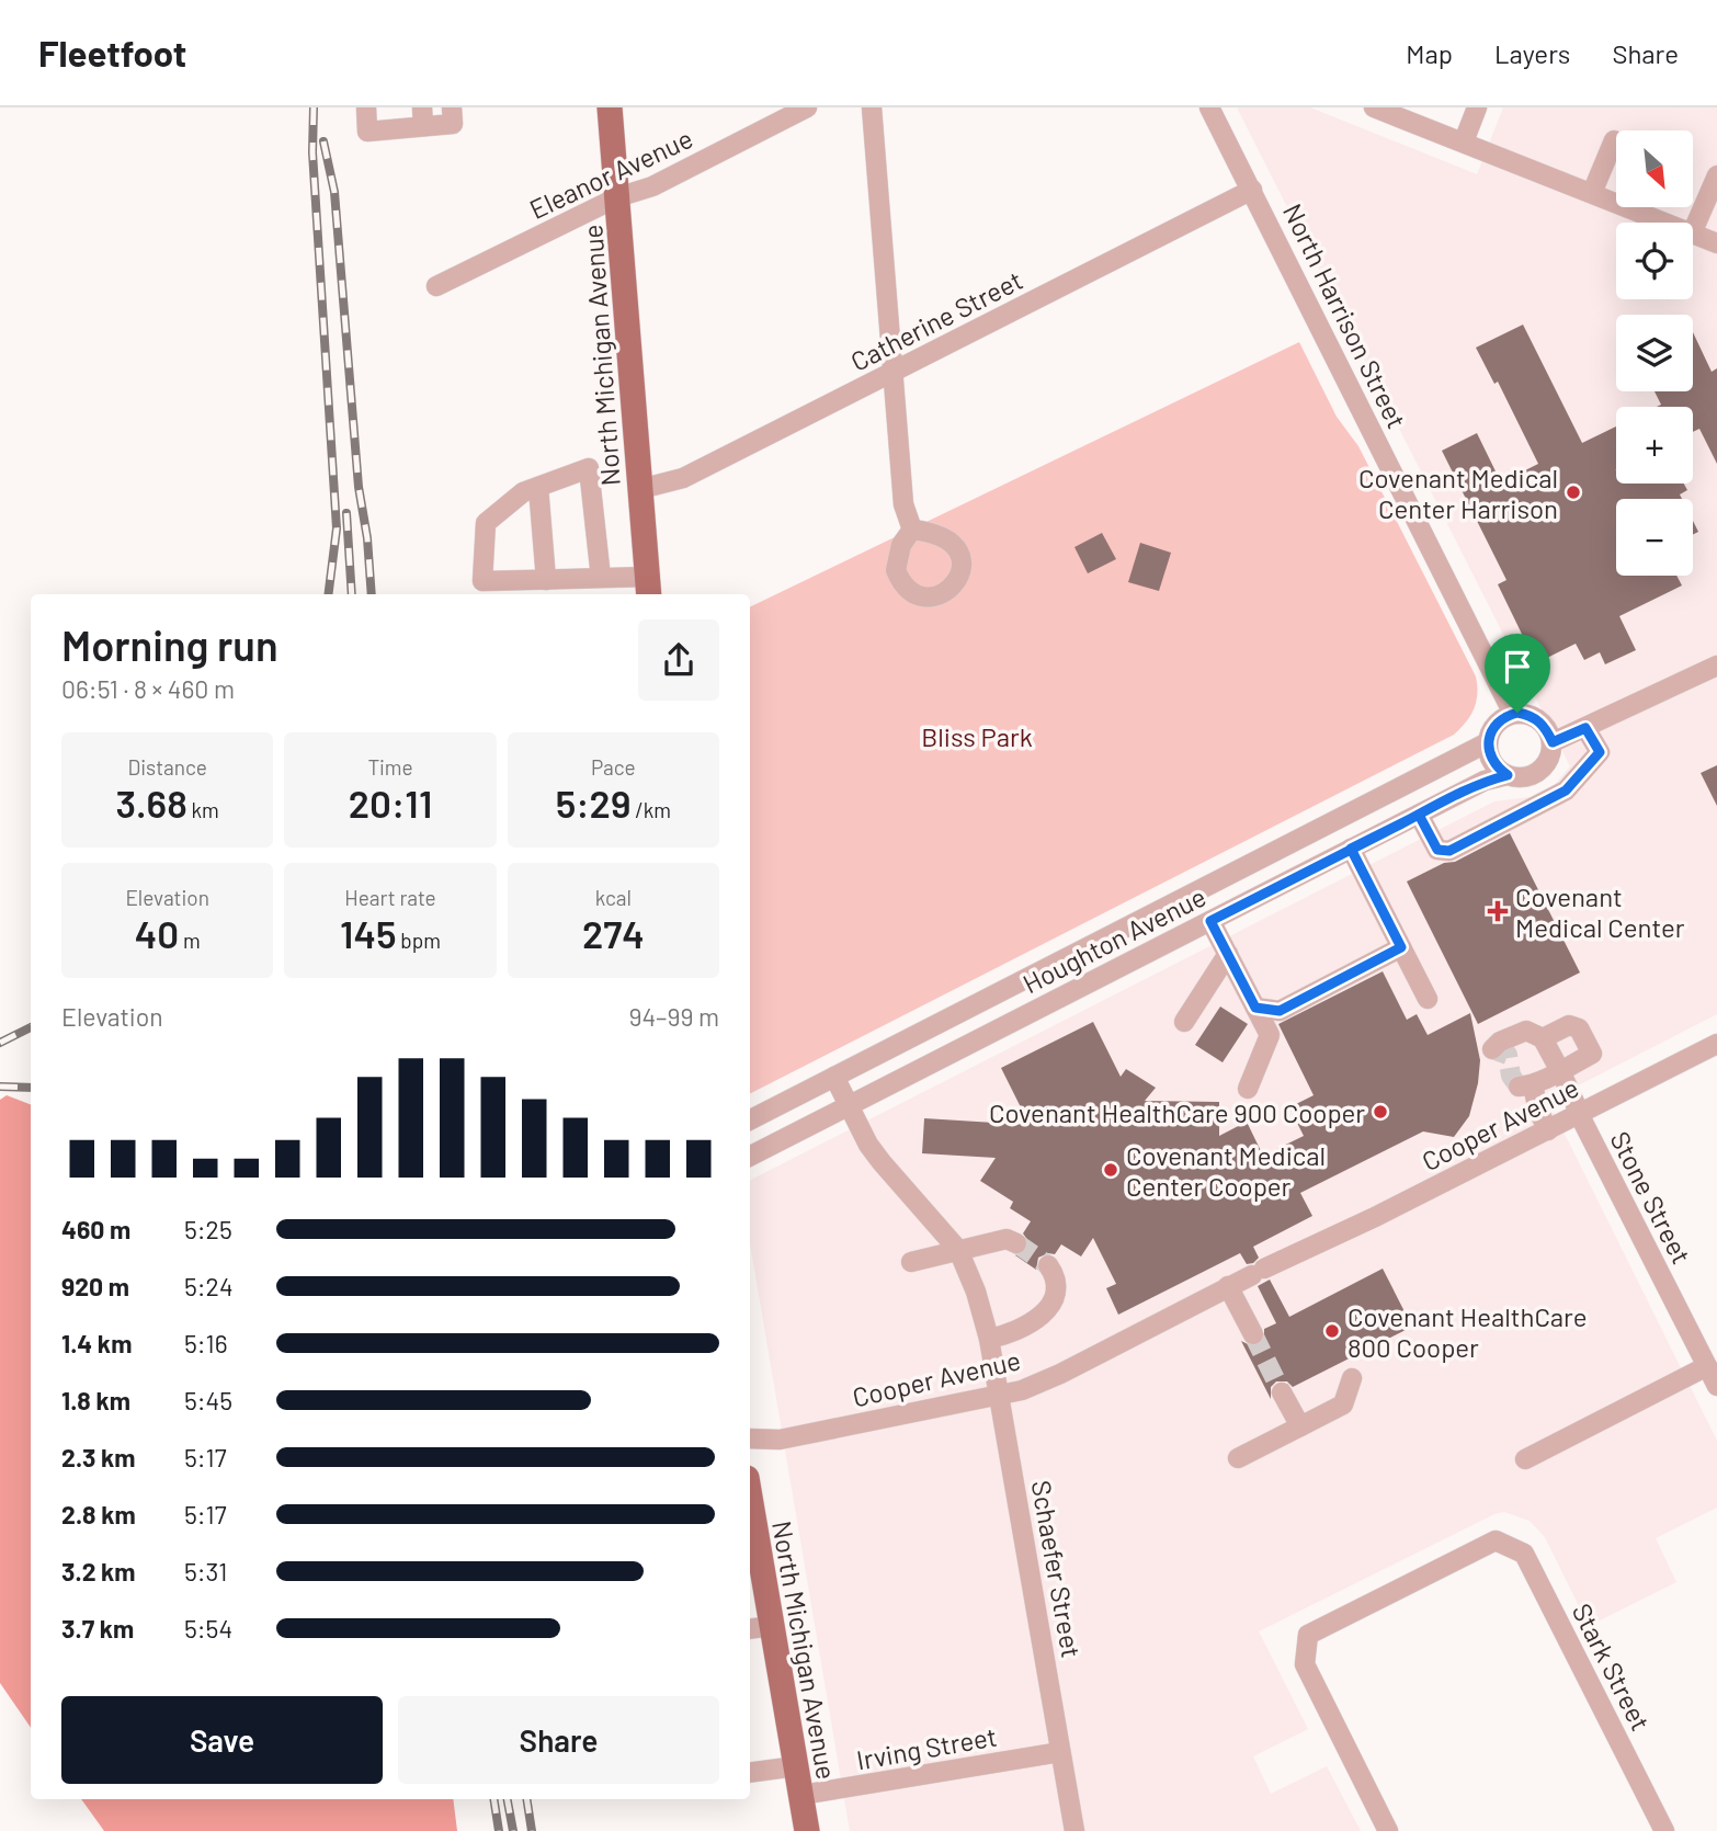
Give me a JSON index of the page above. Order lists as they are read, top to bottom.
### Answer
{
  "streets": {
    "main road": ["North Michigan Avenue"],
    "street": [
      "Eleanor Avenue",
      "North Harrison Street",
      "Catherine Street",
      "Houghton Avenue",
      "Cooper Avenue",
      "Stone Street",
      "Schaefer Street",
      "Stark Street",
      "Irving Street"
    ]
  },
  "crossings": [
    ["Eleanor Avenue", "North Michigan Avenue"],
    ["North Harrison Street", "Catherine Street"],
    ["North Harrison Street", "Houghton Avenue"],
    ["Catherine Street", "North Michigan Avenue"],
    ["North Michigan Avenue", "Irving Street"],
    ["Houghton Avenue", "Schaefer Street"],
    ["Cooper Avenue", "Stone Street"],
    ["Cooper Avenue", "Schaefer Street"],
    ["Schaefer Street", "Irving Street"]
  ],
  "parks": ["Bliss Park"],
  "places": {
    "other": [
      "Covenant Medical Center Harrison",
      "Covenant HealthCare 900 Cooper",
      "Covenant Medical Center Cooper",
      "Covenant HealthCare 800 Cooper"
    ],
    "health": ["Covenant Medical Center"]
  },
  "north": "bottom right",
  "page": {
    "header": "Fleetfoot",
    "nav": ["Map", "Layers", "Share"],
    "map_buttons": ["+", "−"],
    "heading": ["Morning run", "06:51 · 8 × 460 m"],
    "stats": [
      ["Distance", "3.68 km"],
      ["Time", "20:11"],
      ["Pace", "5:29 /km"],
      ["Elevation", "40 m"],
      ["Heart rate", "145 bpm"],
      ["kcal", "274"]
    ],
    "chart": ["Elevation", "94–99 m"],
    "list": [
      {
        "name": "460 m",
        "note": "5:25"
      },
      {
        "name": "920 m",
        "note": "5:24"
      },
      {
        "name": "1.4 km",
        "note": "5:16"
      },
      {
        "name": "1.8 km",
        "note": "5:45"
      },
      {
        "name": "2.3 km",
        "note": "5:17"
      },
      {
        "name": "2.8 km",
        "note": "5:17"
      },
      {
        "name": "3.2 km",
        "note": "5:31"
      },
      {
        "name": "3.7 km",
        "note": "5:54"
      }
    ],
    "buttons": ["Save", "Share"]
  }
}
